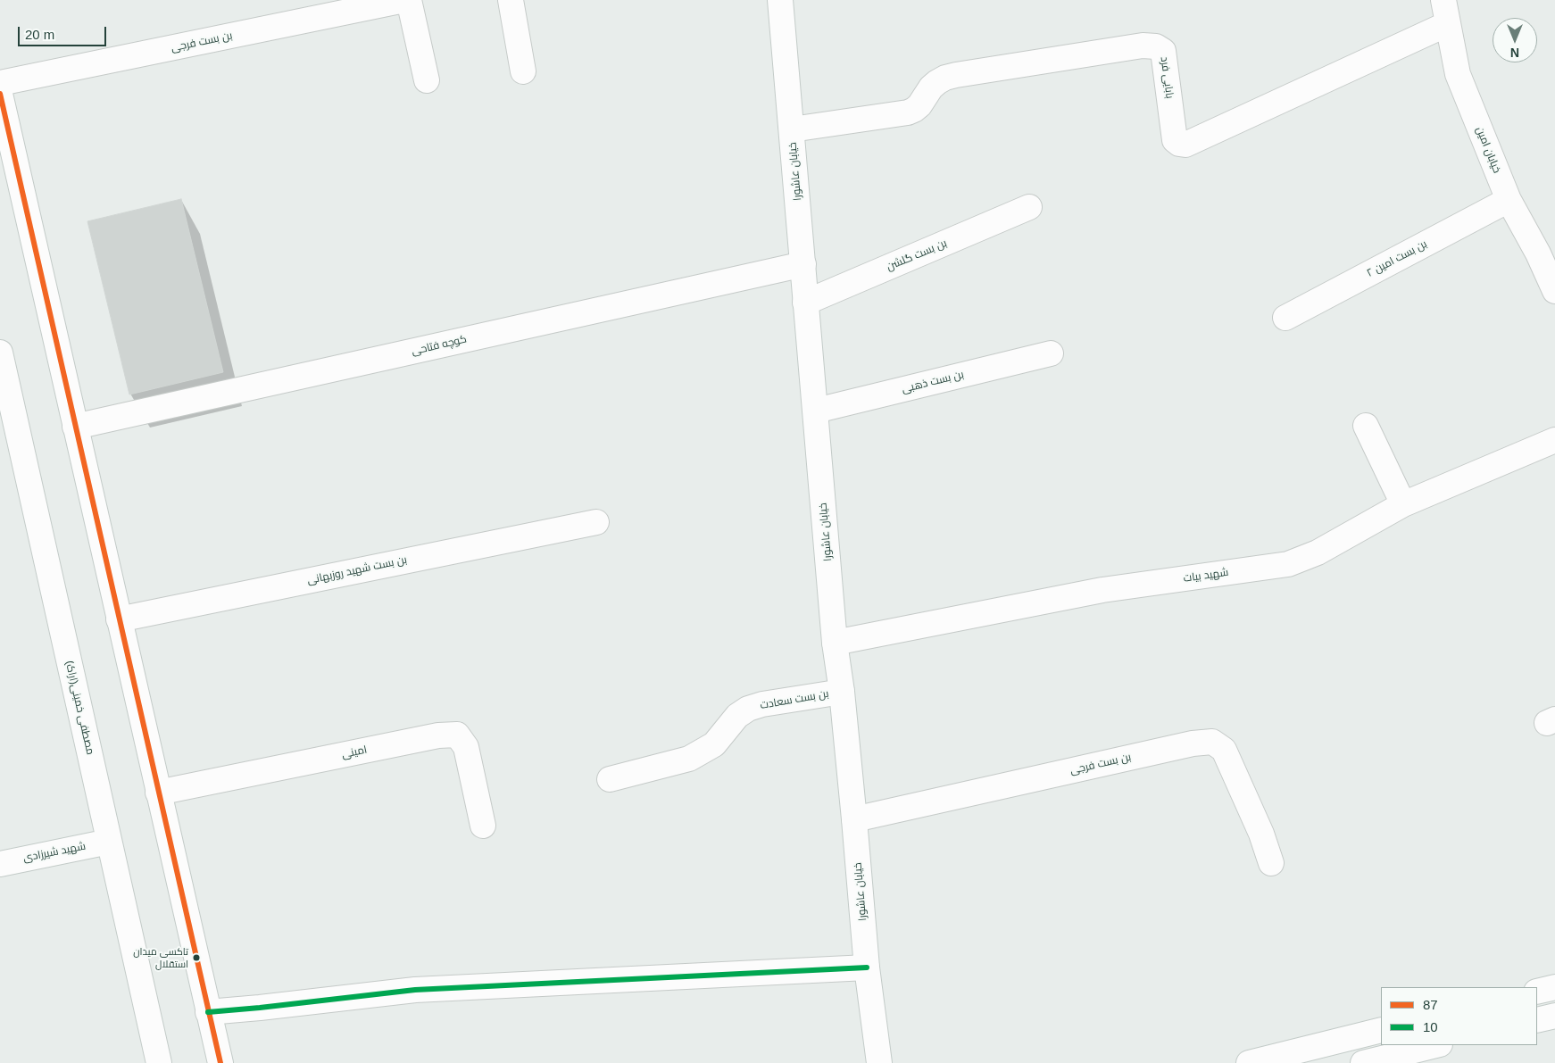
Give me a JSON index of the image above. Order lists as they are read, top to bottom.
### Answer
{
  "streets": {
    "street": [
      "بن بست فرجی",
      "بابایی فرد",
      "خیابان امین",
      "خیابان عاشورا",
      "بن بست گلشن",
      "بن بست امین ۲",
      "کوچه فتاحی",
      "بن بست ذهبی",
      "بن بست شهید روزبهانی",
      "شهید بیات",
      "بن بست سعادت",
      "مصطفی خمینی(اراک)",
      "امینی",
      "شهید شیرزادی"
    ]
  },
  "crossings": [
    ["بن بست فرجی", "خیابان عاشورا"],
    ["بابایی فرد", "خیابان امین"],
    ["بابایی فرد", "خیابان عاشورا"],
    ["خیابان امین", "بن بست امین ۲"],
    ["خیابان عاشورا", "بن بست گلشن"],
    ["خیابان عاشورا", "کوچه فتاحی"],
    ["خیابان عاشورا", "بن بست ذهبی"],
    ["خیابان عاشورا", "شهید بیات"],
    ["خیابان عاشورا", "بن بست سعادت"],
    ["مصطفی خمینی(اراک)", "شهید شیرزادی"]
  ],
  "places": ["تاکسی میدان استقلال"],
  "lines": ["transit line 87", "transit line 10"],
  "legend": ["87", "10"],
  "scale_bar": "20 m",
  "north": "bottom"
}
